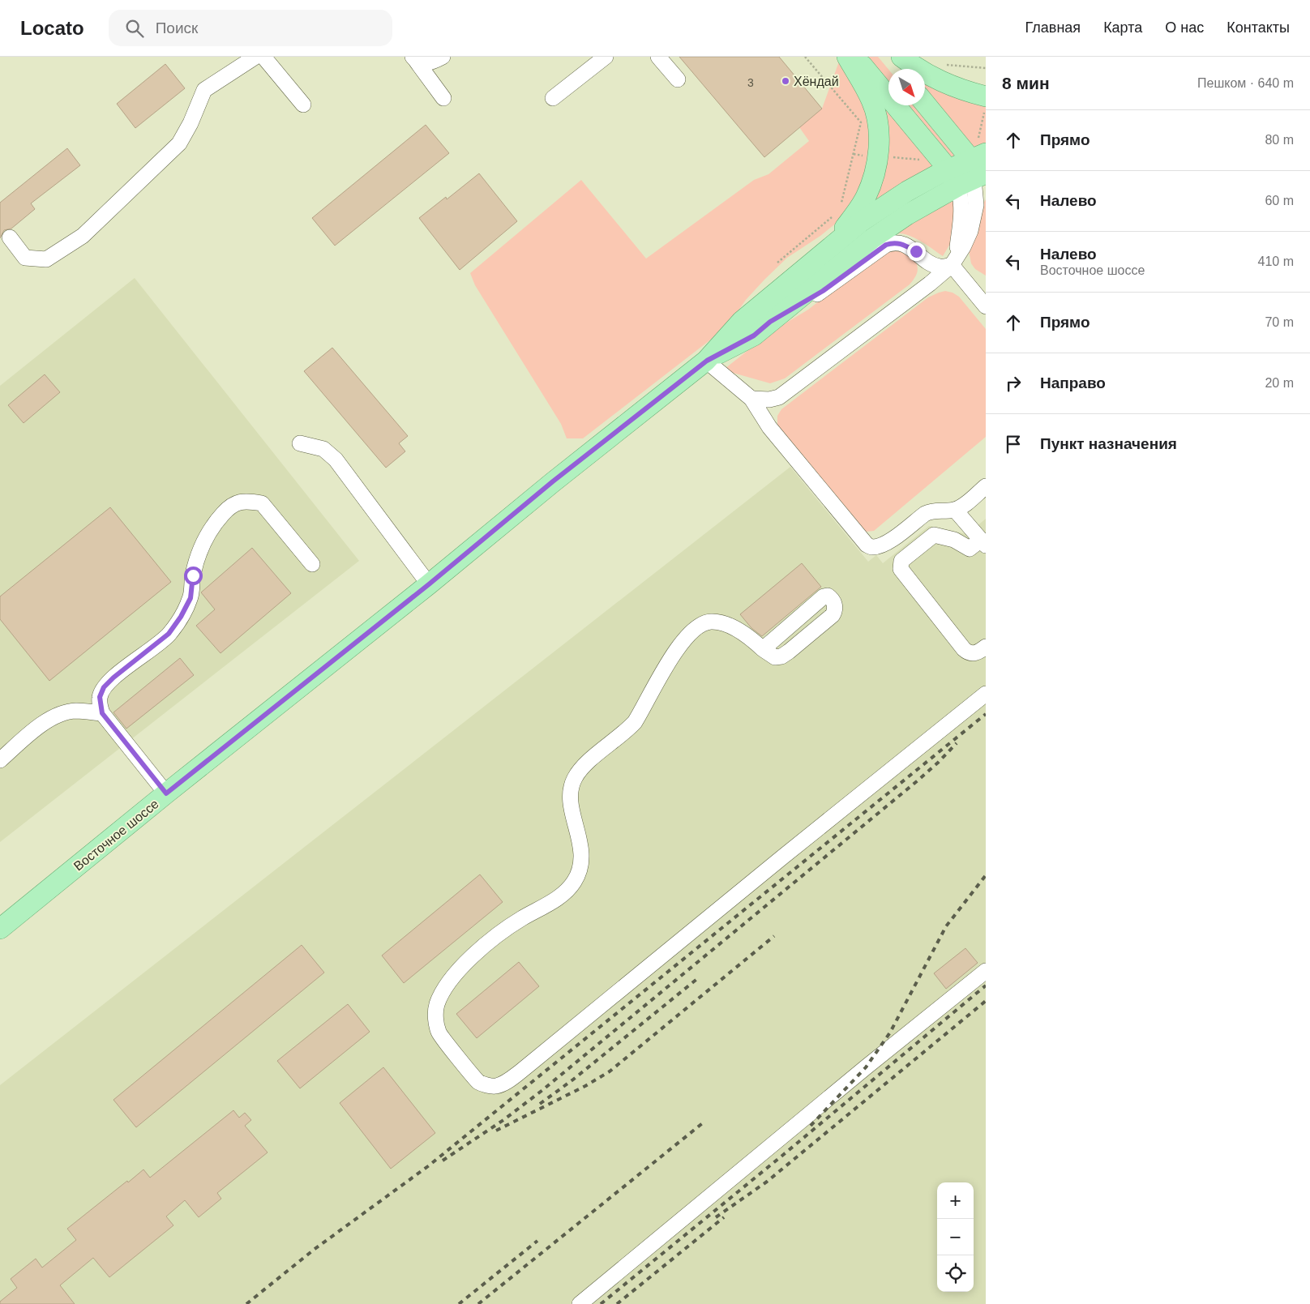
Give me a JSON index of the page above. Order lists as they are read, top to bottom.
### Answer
{
  "streets": {
    "main road": ["Восточное шоссе"]
  },
  "places": ["Хёндай"],
  "house_numbers": ["3"],
  "north": "bottom right",
  "page": {
    "header": "Locato",
    "search": "Поиск",
    "nav": [
      "Главная",
      "Карта",
      "О нас",
      "Контакты"
    ],
    "heading": ["8 мин", "Пешком · 640 m"],
    "list": [
      ["Прямо", "80 m"],
      ["Налево", "60 m"],
      ["Налево", "Восточное шоссе", "410 m"],
      ["Прямо", "70 m"],
      ["Направо", "20 m"],
      "Пункт назначения"
    ],
    "map_buttons": ["+", "−"]
  }
}
